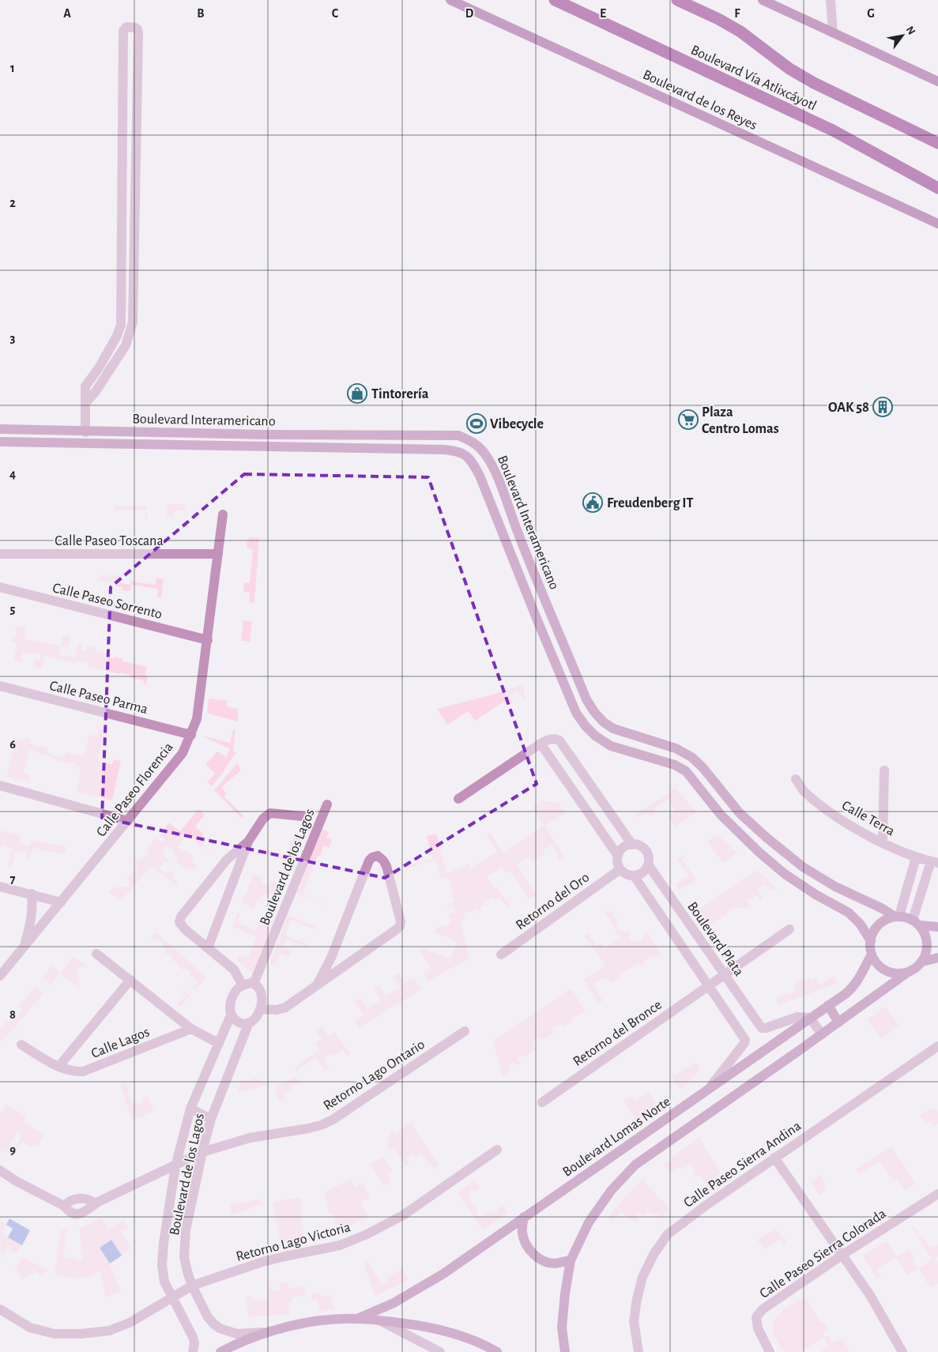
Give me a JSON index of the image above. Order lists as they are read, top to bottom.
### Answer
{
  "streets": {
    "highway": ["Boulevard Vía Atlixcáyotl"],
    "main road": ["Boulevard de los Reyes", "Boulevard Interamericano", "Boulevard Lomas Norte"],
    "street": [
      "Calle Paseo Toscana",
      "Calle Paseo Sorrento",
      "Calle Paseo Parma",
      "Calle Paseo Florencia",
      "Calle Terra",
      "Boulevard de los Lagos",
      "Retorno del Oro",
      "Boulevard Plata",
      "Retorno del Bronce",
      "Calle Lagos",
      "Retorno Lago Ontario",
      "Calle Paseo Sierra Andina",
      "Retorno Lago Victoria",
      "Calle Paseo Sierra Colorada"
    ]
  },
  "crossings": [
    ["Boulevard Interamericano", "Boulevard Lomas Norte"],
    ["Calle Paseo Toscana", "Calle Paseo Florencia"],
    ["Calle Paseo Sorrento", "Calle Paseo Florencia"],
    ["Calle Paseo Parma", "Calle Paseo Florencia"],
    ["Boulevard de los Lagos", "Retorno Lago Ontario"],
    ["Boulevard de los Lagos", "Retorno Lago Victoria"],
    ["Retorno del Oro", "Boulevard Plata"],
    ["Boulevard Plata", "Retorno del Bronce"],
    ["Boulevard Plata", "Boulevard Lomas Norte"]
  ],
  "places": {
    "shop": ["Tintorería"],
    "building": ["OAK 58"],
    "supermarket": ["Plaza Centro Lomas"],
    "sports": ["Vibecycle"],
    "public building": ["Freudenberg IT"]
  },
  "north": "top right",
  "grid": {
    "columns": [
      "A",
      "B",
      "C",
      "D",
      "E",
      "F",
      "G"
    ],
    "rows": [
      "1",
      "2",
      "3",
      "4",
      "5",
      "6",
      "7",
      "8",
      "9"
    ]
  }
}
